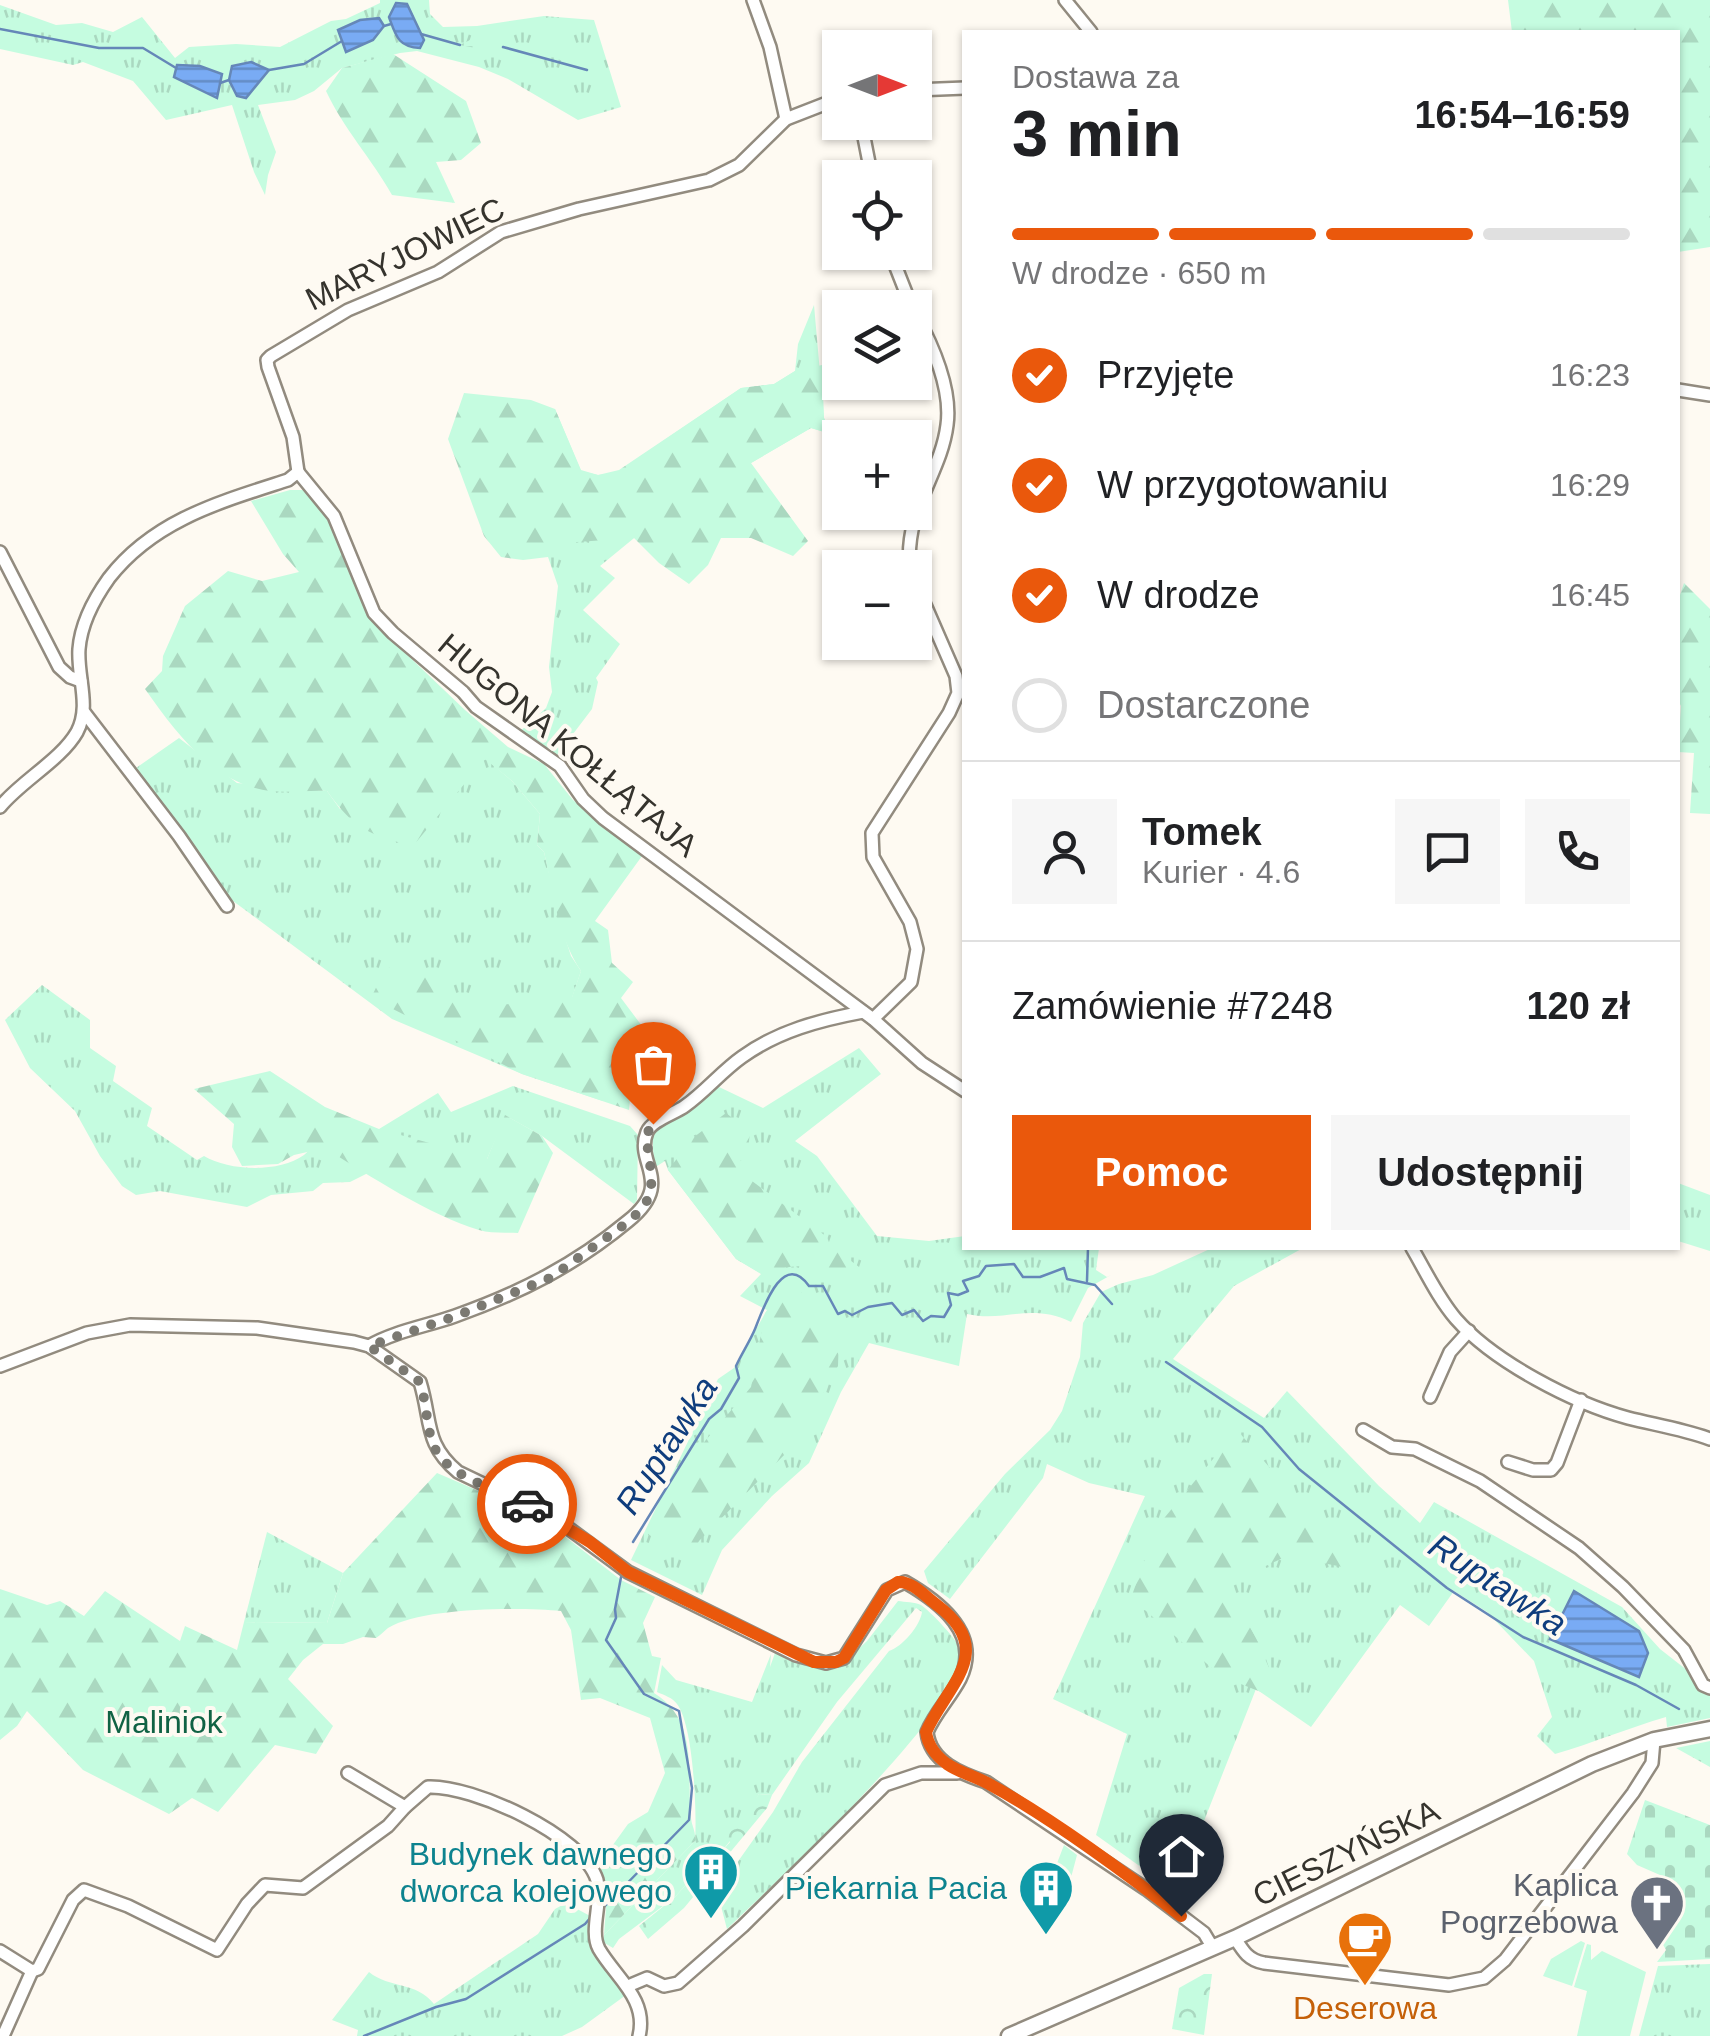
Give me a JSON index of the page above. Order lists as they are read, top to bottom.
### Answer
{
  "streets": {
    "main road": ["CIESZYŃSKA"],
    "street": ["MARYJOWIEC", "HUGONA KOŁŁĄTAJA"]
  },
  "crossings": [
    ["MARYJOWIEC", "HUGONA KOŁŁĄTAJA"]
  ],
  "water": ["Ruptawka"],
  "parks": ["Maliniok"],
  "places": {
    "building": ["Budynek dawnego dworca kolejowego", "Piekarnia Pacia"],
    "church": ["Kaplica Pogrzebowa"],
    "cafe": ["Deserowa"]
  },
  "north": "right",
  "page": {
    "map_buttons": ["+", "−"],
    "heading": ["3 min", "Dostawa za", "16:54–16:59"],
    "panel": [
      "Tomek",
      "Kurier · 4.6",
      "Zamówienie #7248",
      "120 zł"
    ],
    "bar": "W drodze · 650 m",
    "list": [
      ["Przyjęte", "16:23"],
      ["W przygotowaniu", "16:29"],
      ["W drodze", "16:45"],
      "Dostarczone"
    ],
    "buttons": ["Pomoc", "Udostępnij"]
  }
}
